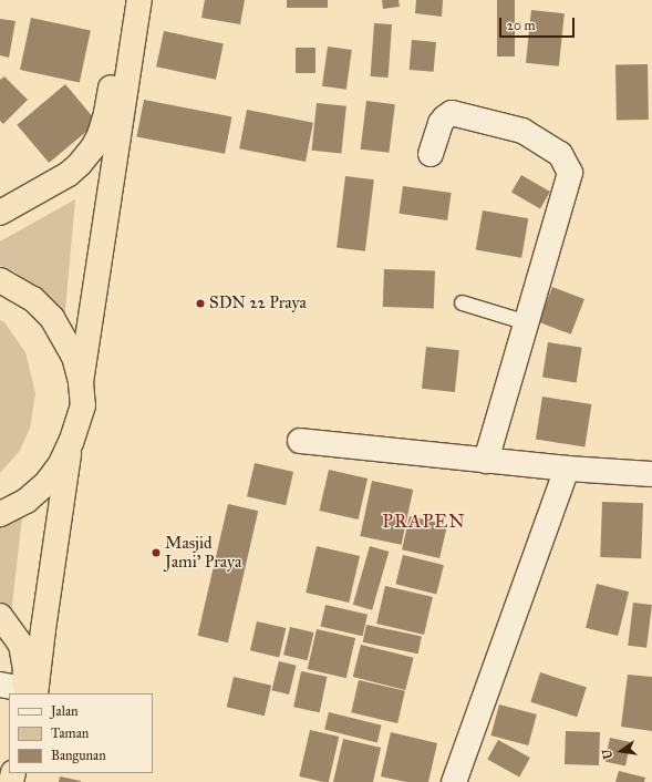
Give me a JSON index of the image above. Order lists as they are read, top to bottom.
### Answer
{
  "districts": ["PRAPEN"],
  "places": ["SDN 22 Praya", "Masjid Jami' Praya"],
  "legend": ["Jalan", "Taman", "Bangunan"],
  "scale_bar": "20 m",
  "north": "left"
}
